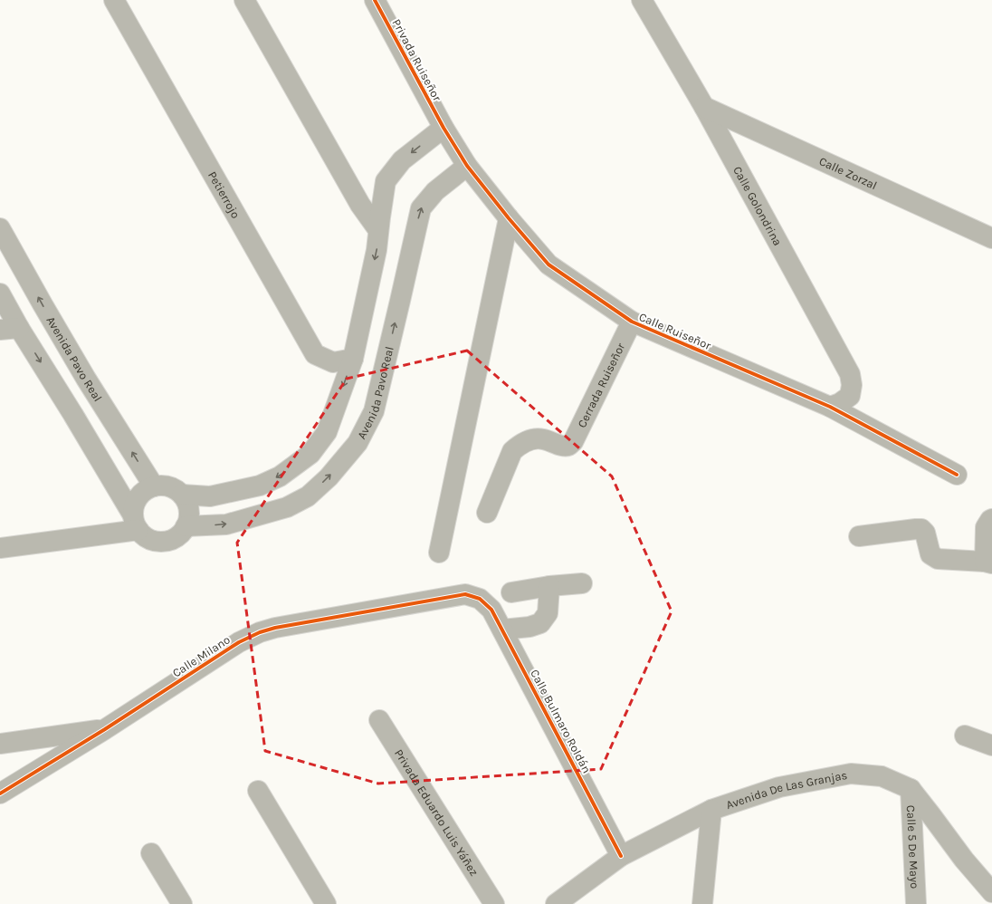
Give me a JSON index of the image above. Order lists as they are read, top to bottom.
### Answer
{
  "streets": {
    "street": [
      "Privada Ruiseñor",
      "Calle Zorzal",
      "Petierrojo",
      "Calle Golondrina",
      "Calle Ruiseñor",
      "Avenida Pavo Real",
      "Cerrada Ruiseñor",
      "Calle Milano",
      "Calle Bulmaro Roldán",
      "Avenida De Las Granjas",
      "Privada Eduardo Luis Yáñez",
      "Calle 5 De Mayo"
    ]
  },
  "crossings": [
    ["Privada Ruiseñor", "Calle Ruiseñor"],
    ["Calle Zorzal", "Calle Golondrina"],
    ["Calle Golondrina", "Calle Ruiseñor"],
    ["Calle Ruiseñor", "Avenida Pavo Real"],
    ["Calle Ruiseñor", "Cerrada Ruiseñor"],
    ["Calle Milano", "Calle Bulmaro Roldán"],
    ["Calle Bulmaro Roldán", "Avenida De Las Granjas"],
    ["Avenida De Las Granjas", "Calle 5 De Mayo"]
  ]
}
